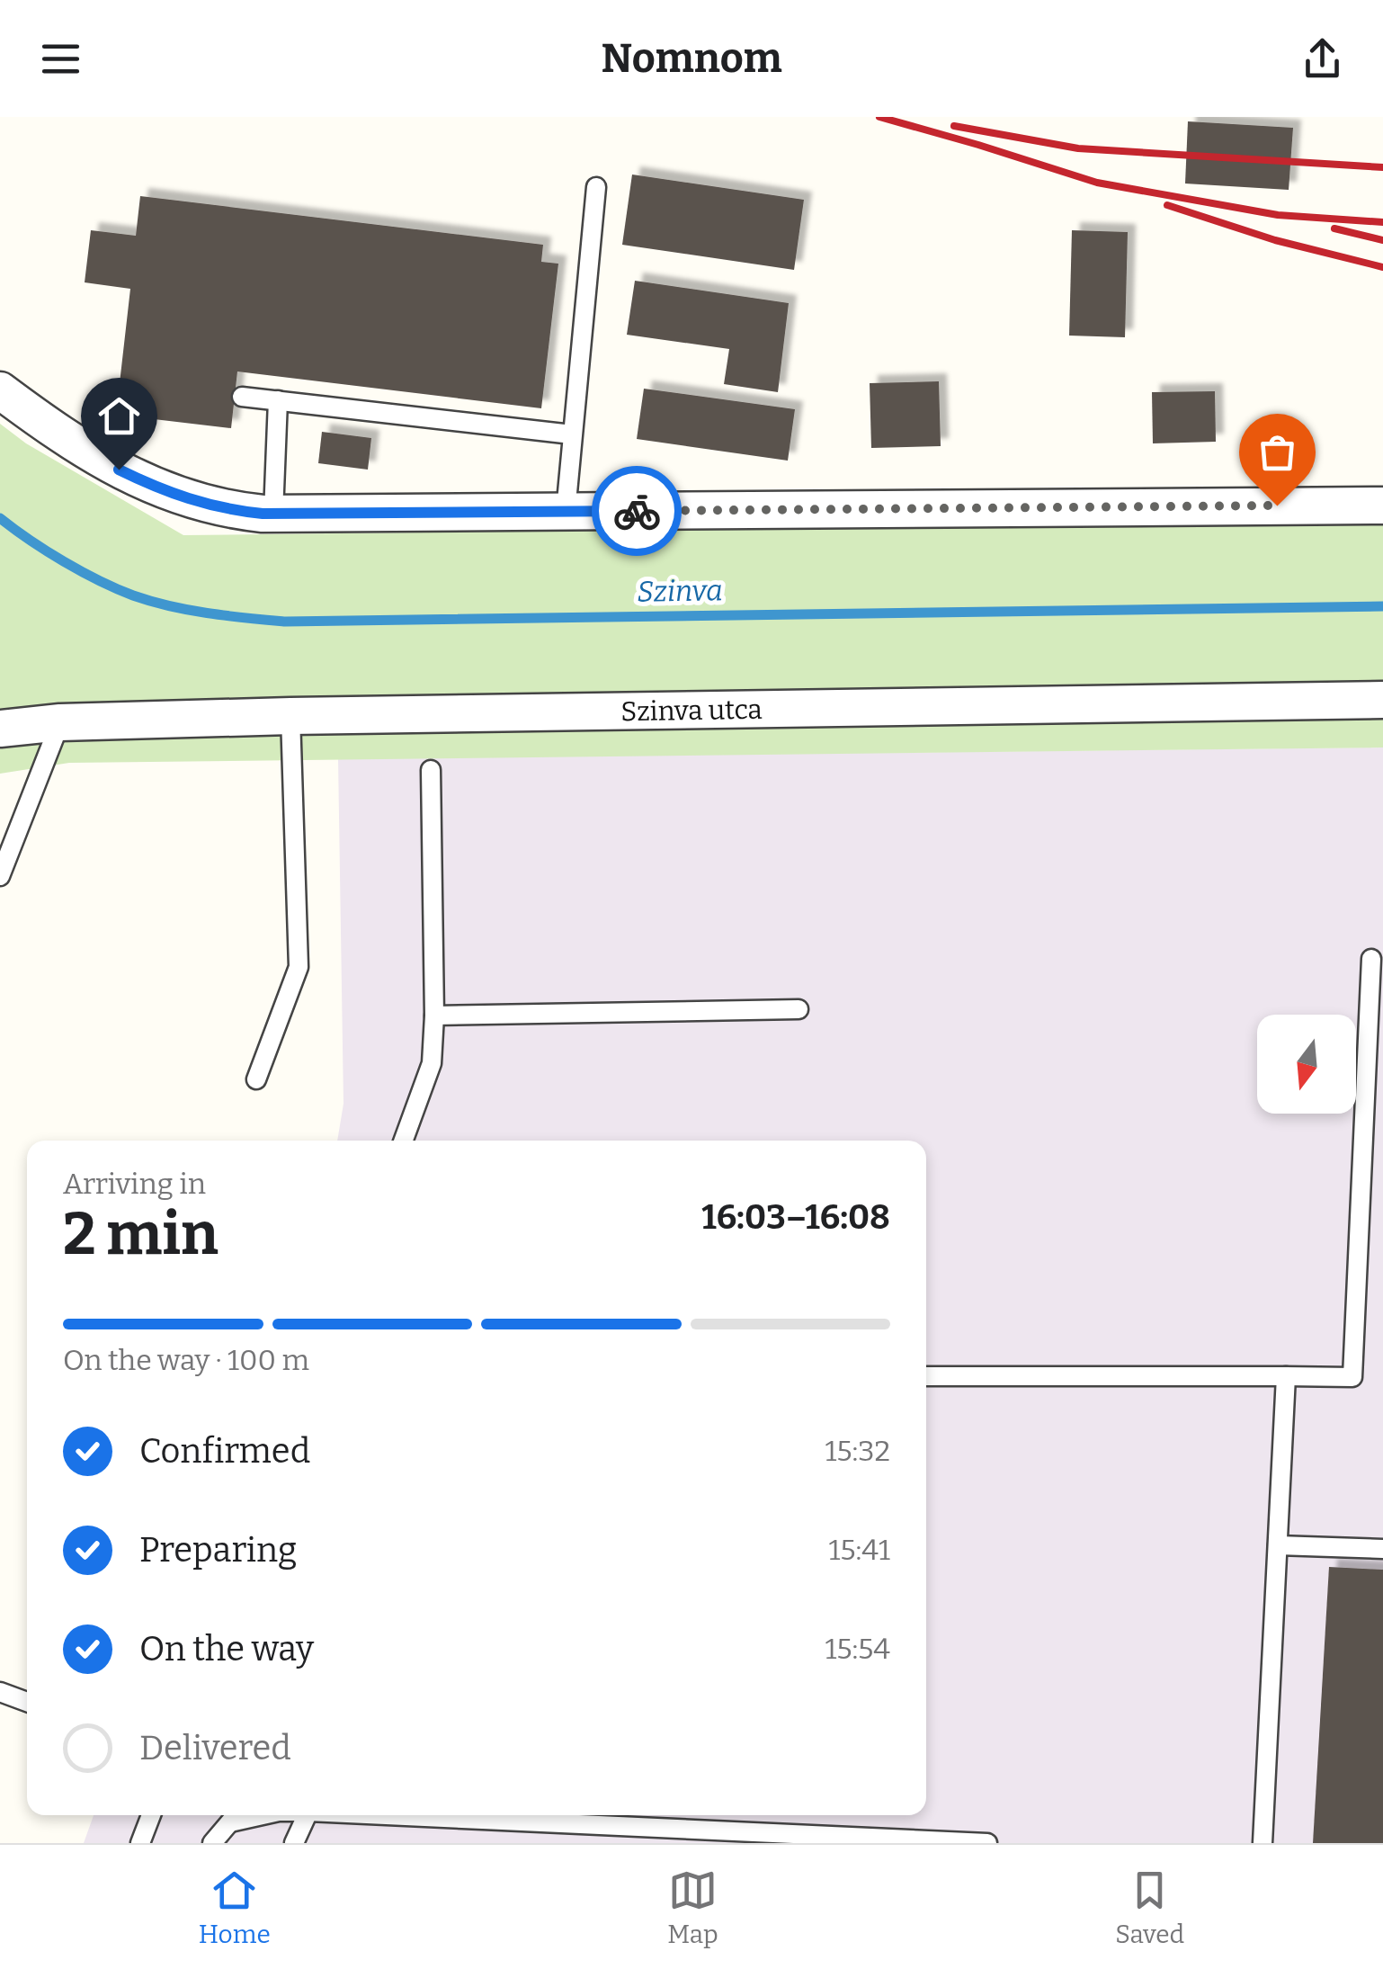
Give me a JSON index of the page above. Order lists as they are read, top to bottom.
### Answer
{
  "streets": {
    "street": ["Szinva utca"]
  },
  "water": ["Szinva"],
  "north": "bottom",
  "page": {
    "header": "Nomnom",
    "heading": ["2 min", "Arriving in", "16:03–16:08"],
    "bar": "On the way · 100 m",
    "list": [
      ["Confirmed", "15:32"],
      ["Preparing", "15:41"],
      ["On the way", "15:54"],
      "Delivered"
    ],
    "tabs": ["Home", "Map", "Saved"]
  }
}
